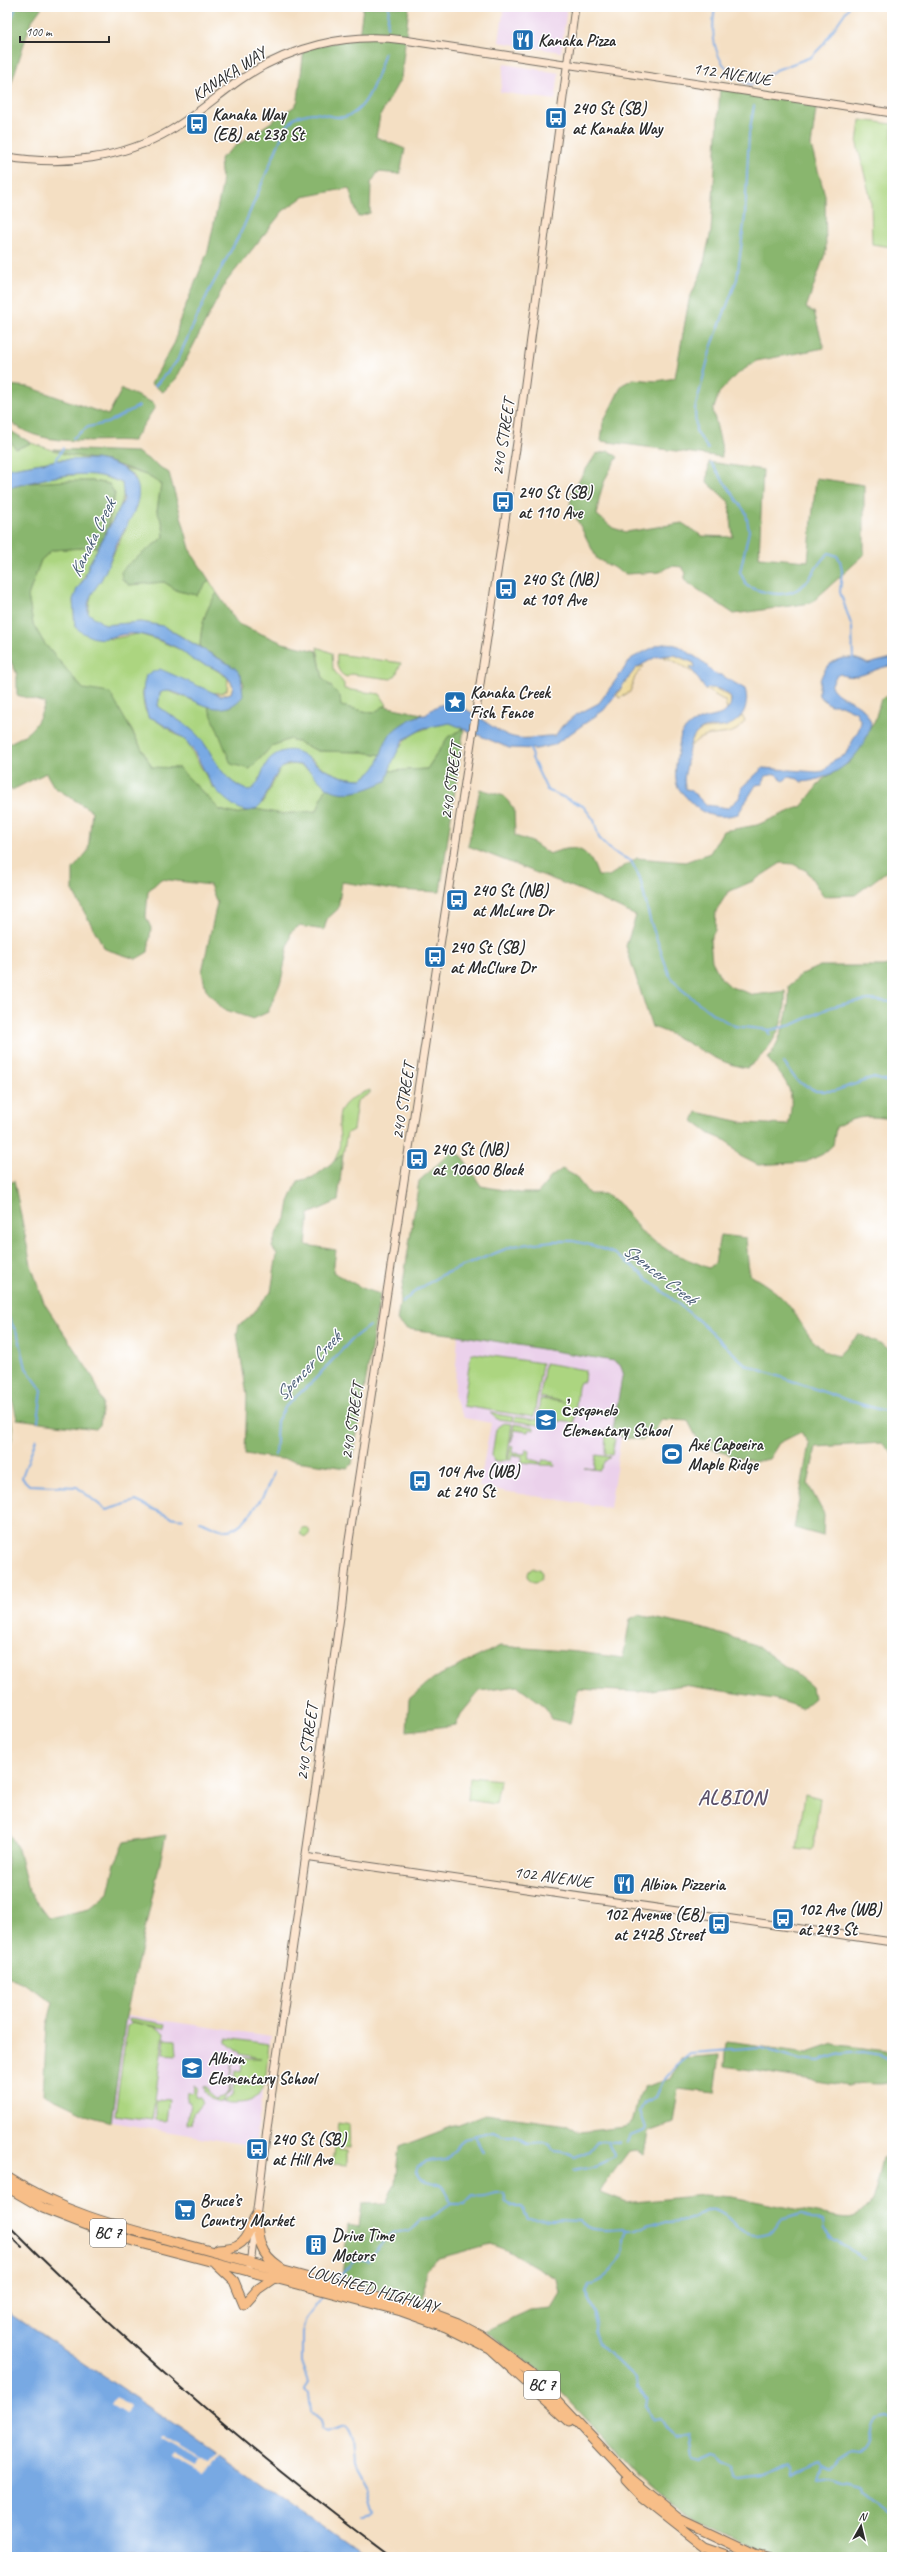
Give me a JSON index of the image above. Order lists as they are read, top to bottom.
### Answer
{
  "streets": {
    "highway": ["BC 7", "LOUGHEED HIGHWAY"],
    "main road": [
      "KANAKA WAY",
      "112 AVENUE",
      "240 STREET",
      "102 AVENUE"
    ]
  },
  "crossings": [
    ["KANAKA WAY", "112 AVENUE"],
    ["KANAKA WAY", "240 STREET"],
    ["112 AVENUE", "240 STREET"],
    ["240 STREET", "102 AVENUE"],
    ["240 STREET", "LOUGHEED HIGHWAY"]
  ],
  "districts": ["ALBION"],
  "water": ["Kanaka Creek", "Spencer Creek"],
  "places": {
    "restaurant": ["Kanaka Pizza", "Albion Pizzeria"],
    "bus stop": [
      "240 St (SB) at Kanaka Way",
      "Kanaka Way (EB) at 238 St",
      "240 St (SB) at 110 Ave",
      "240 St (NB) at 109 Ave",
      "240 St (NB) at McLure Dr",
      "240 St (SB) at McClure Dr",
      "240 St (NB) at 10600 Block",
      "104 Ave (WB) at 240 St",
      "102 Ave (WB) at 243 St",
      "102 Avenue (EB) at 242B Street",
      "240 St (SB) at Hill Ave"
    ],
    "place": ["Kanaka Creek Fish Fence"],
    "school or university": ["c̓əsqənelə Elementary School", "Albion Elementary School"],
    "sports": ["Axé Capoeira Maple Ridge"],
    "supermarket": ["Bruce’s Country Market"],
    "building": ["Drive Time Motors"]
  },
  "scale_bar": "100 m",
  "north": "top"
}
